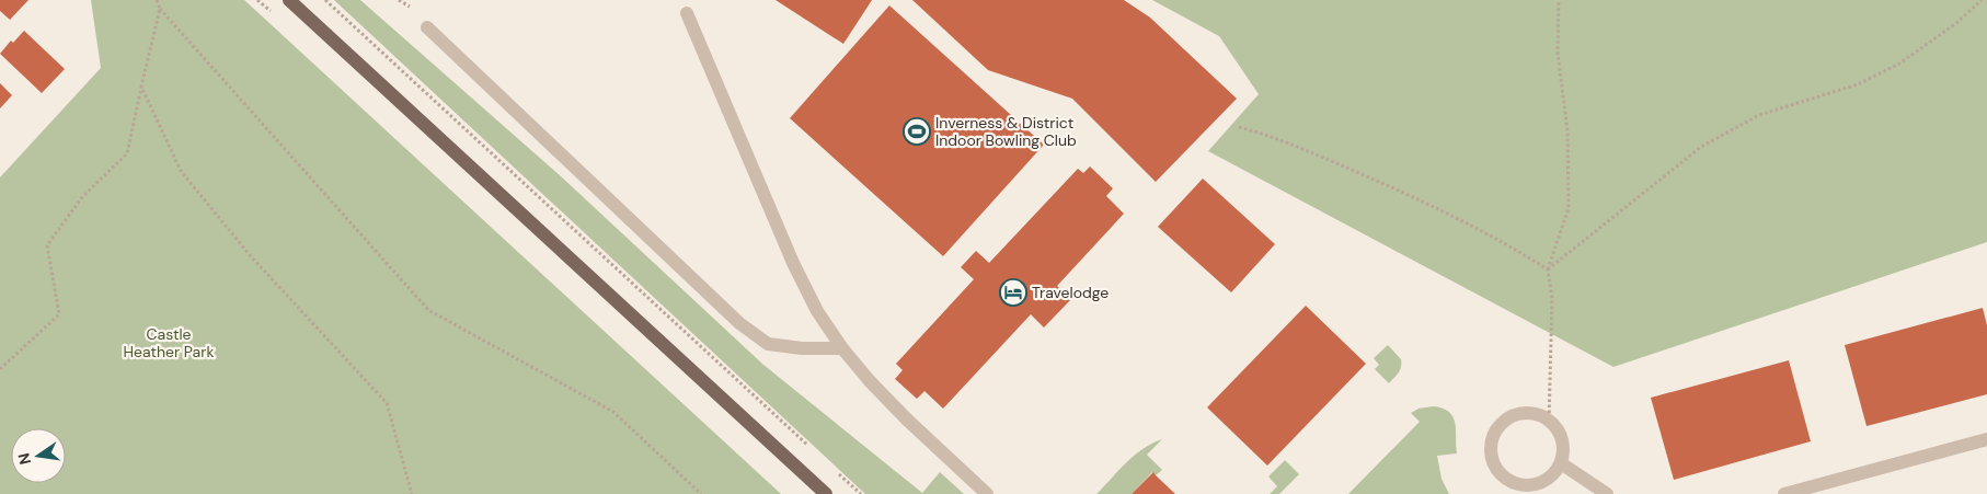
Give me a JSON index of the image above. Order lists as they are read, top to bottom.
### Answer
{
  "parks": ["Castle Heather Park"],
  "places": {
    "sports": ["Inverness & District Indoor Bowling Club"],
    "hotel": ["Travelodge"]
  },
  "north": "left"
}
